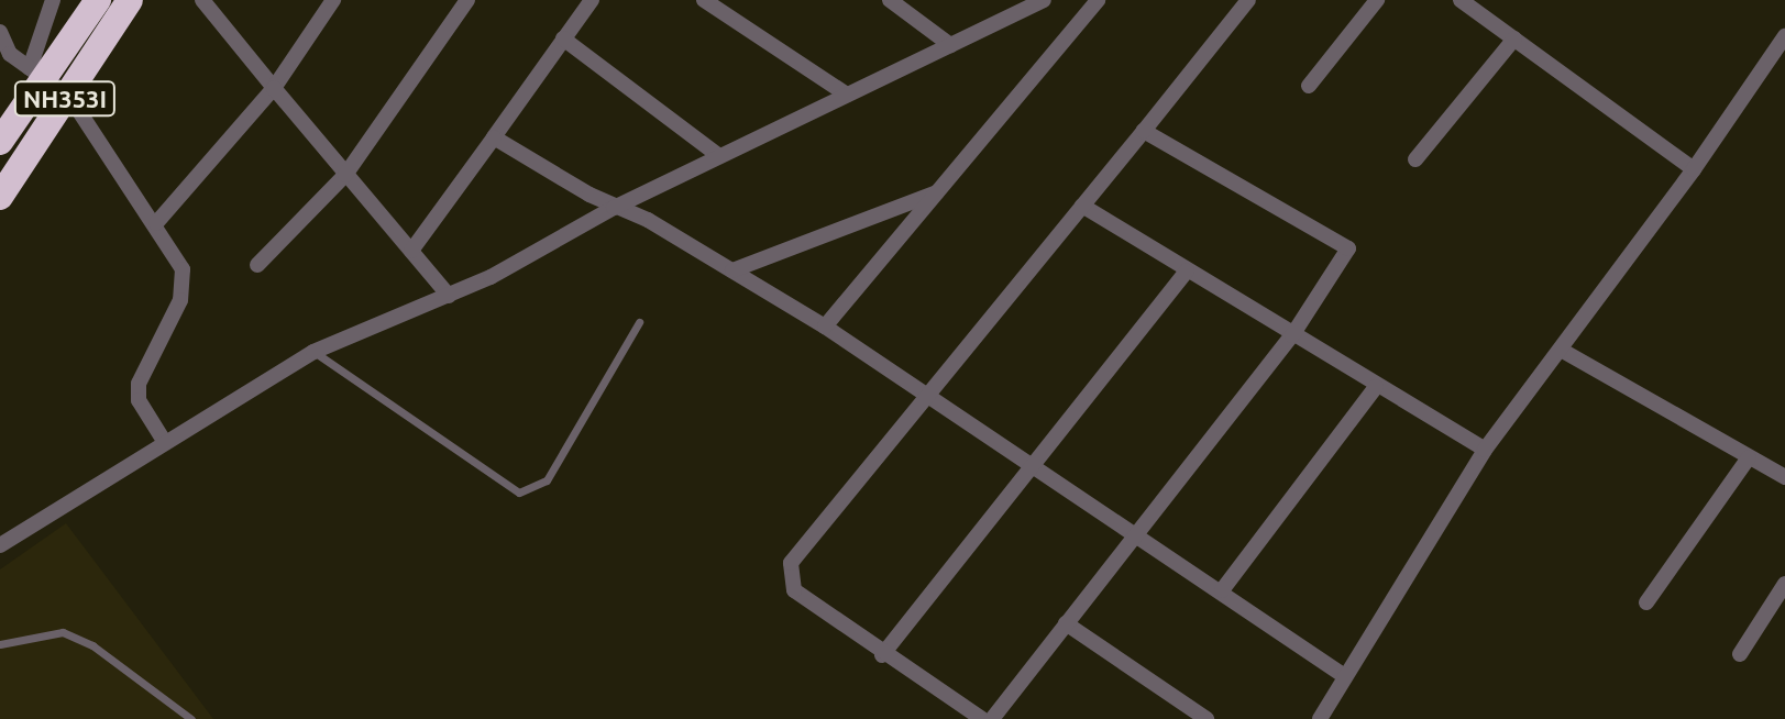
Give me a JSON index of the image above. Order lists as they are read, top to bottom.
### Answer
{
  "streets": {
    "highway": ["NH353I"]
  }
}
